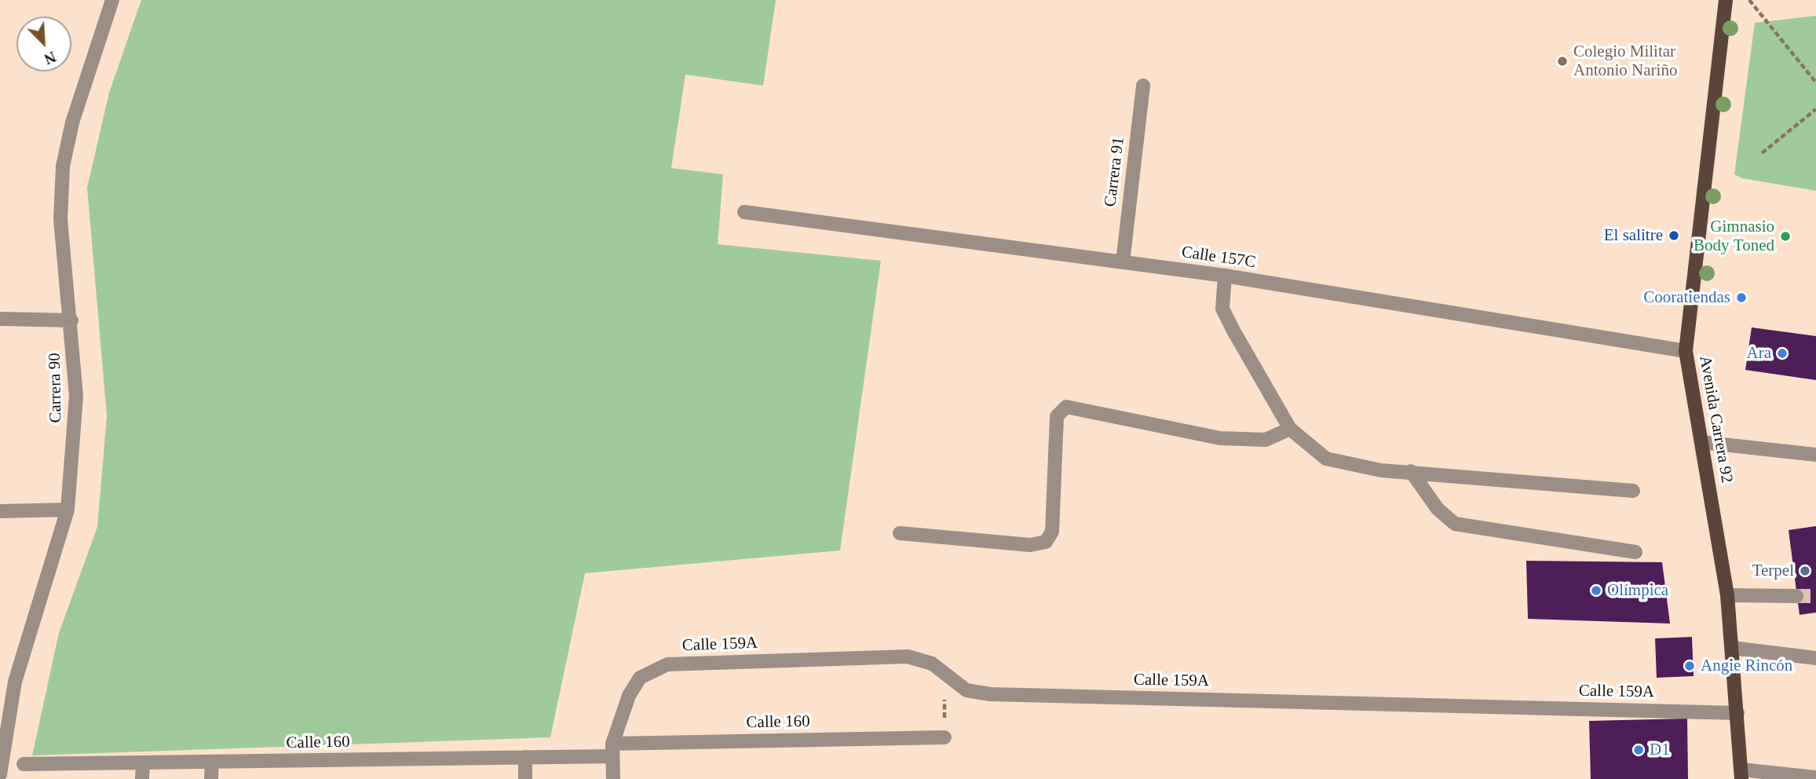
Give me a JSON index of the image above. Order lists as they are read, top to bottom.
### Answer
{
  "streets": {
    "main road": ["Avenida Carrera 92"],
    "street": [
      "Carrera 91",
      "Calle 157C",
      "Carrera 90",
      "Calle 159A",
      "Calle 160"
    ]
  },
  "crossings": [
    ["Carrera 91", "Calle 157C"],
    ["Calle 157C", "Avenida Carrera 92"],
    ["Avenida Carrera 92", "Calle 159A"],
    ["Calle 159A", "Calle 160"]
  ],
  "places": [
    "Colegio Militar Antonio Nariño",
    "El salitre",
    "Gimnasio Body Toned",
    "Cooratiendas",
    "Ara",
    "Terpel",
    "Olímpica",
    "Angie Rincón",
    "D1"
  ],
  "north": "bottom right"
}
